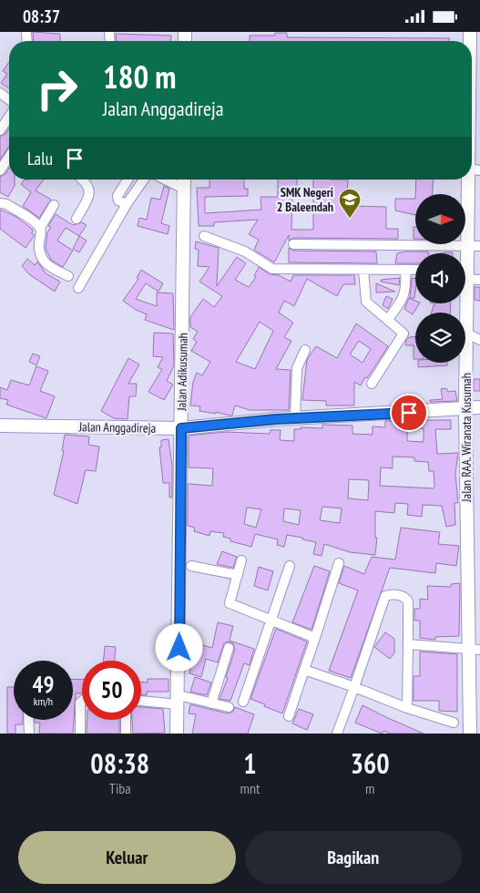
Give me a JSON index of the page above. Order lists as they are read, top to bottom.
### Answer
{
  "streets": {
    "main road": ["Jalan Adikusumah", "Jalan Anggadireja", "Jalan RAA. Wiranata Kusumah"]
  },
  "crossings": [
    ["Jalan Adikusumah", "Jalan Anggadireja"],
    ["Jalan Anggadireja", "Jalan RAA. Wiranata Kusumah"]
  ],
  "places": {
    "school or university": ["SMK Negeri 2 Baleendah"]
  },
  "north": "right",
  "page": {
    "status": "08:37",
    "turn": ["180 m", "Jalan Anggadireja"],
    "then": "Lalu",
    "speed": "49 km/h",
    "limit": "50",
    "eta": [
      "08:38",
      "Tiba",
      "1",
      "mnt",
      "360",
      "m"
    ],
    "buttons": ["Keluar", "Bagikan"]
  }
}
